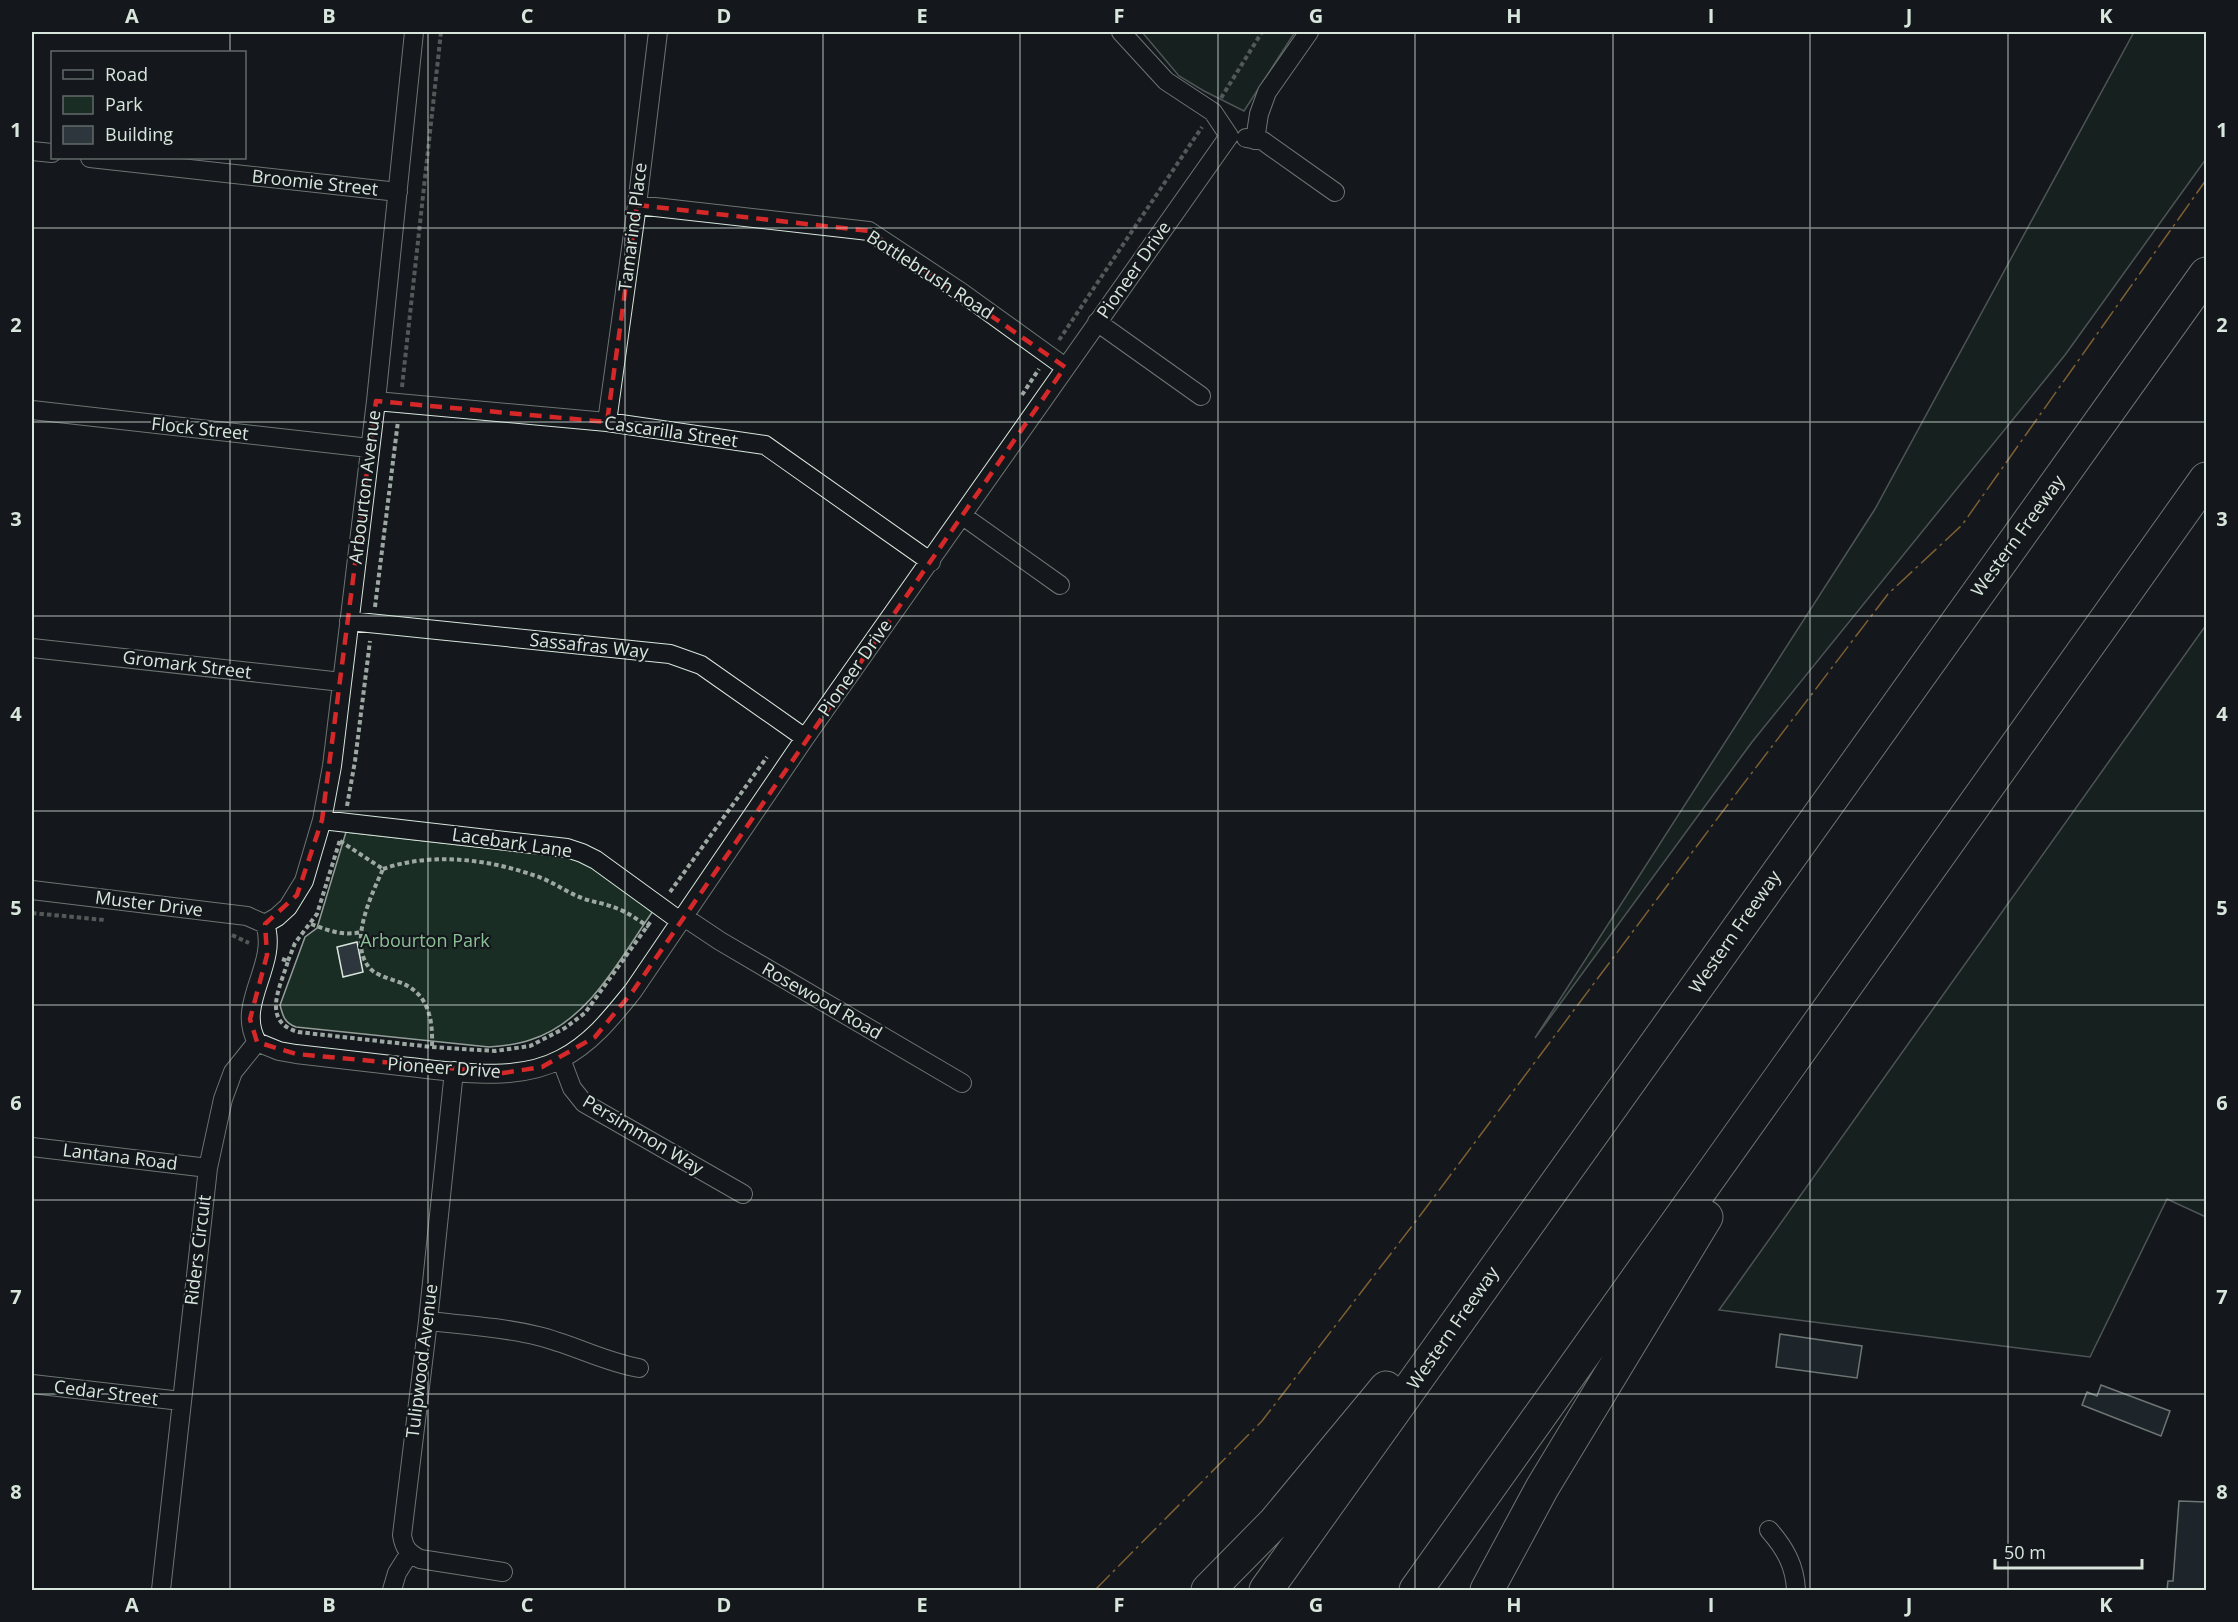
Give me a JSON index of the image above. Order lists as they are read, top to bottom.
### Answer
{
  "streets": {
    "highway": ["Western Freeway"],
    "street": [
      "Broomie Street",
      "Tamarind Place",
      "Pioneer Drive",
      "Bottlebrush Road",
      "Flock Street",
      "Cascarilla Street",
      "Arbourton Avenue",
      "Sassafras Way",
      "Gromark Street",
      "Lacebark Lane",
      "Muster Drive",
      "Rosewood Road",
      "Persimmon Way",
      "Lantana Road",
      "Riders Circuit",
      "Tulipwood Avenue",
      "Cedar Street"
    ]
  },
  "crossings": [
    ["Broomie Street", "Arbourton Avenue"],
    ["Tamarind Place", "Bottlebrush Road"],
    ["Tamarind Place", "Cascarilla Street"],
    ["Pioneer Drive", "Bottlebrush Road"],
    ["Pioneer Drive", "Cascarilla Street"],
    ["Pioneer Drive", "Sassafras Way"],
    ["Pioneer Drive", "Lacebark Lane"],
    ["Pioneer Drive", "Rosewood Road"],
    ["Pioneer Drive", "Persimmon Way"],
    ["Pioneer Drive", "Riders Circuit"],
    ["Pioneer Drive", "Tulipwood Avenue"],
    ["Flock Street", "Arbourton Avenue"],
    ["Cascarilla Street", "Arbourton Avenue"],
    ["Arbourton Avenue", "Sassafras Way"],
    ["Arbourton Avenue", "Gromark Street"],
    ["Arbourton Avenue", "Lacebark Lane"],
    ["Arbourton Avenue", "Muster Drive"],
    ["Lacebark Lane", "Rosewood Road"],
    ["Lantana Road", "Riders Circuit"],
    ["Riders Circuit", "Cedar Street"]
  ],
  "parks": ["Arbourton Park"],
  "legend": ["Road", "Park", "Building"],
  "scale_bar": "50 m",
  "grid": {
    "columns": [
      "A",
      "B",
      "C",
      "D",
      "E",
      "F",
      "G",
      "H",
      "I",
      "J",
      "K"
    ],
    "rows": [
      "1",
      "2",
      "3",
      "4",
      "5",
      "6",
      "7",
      "8"
    ]
  }
}
